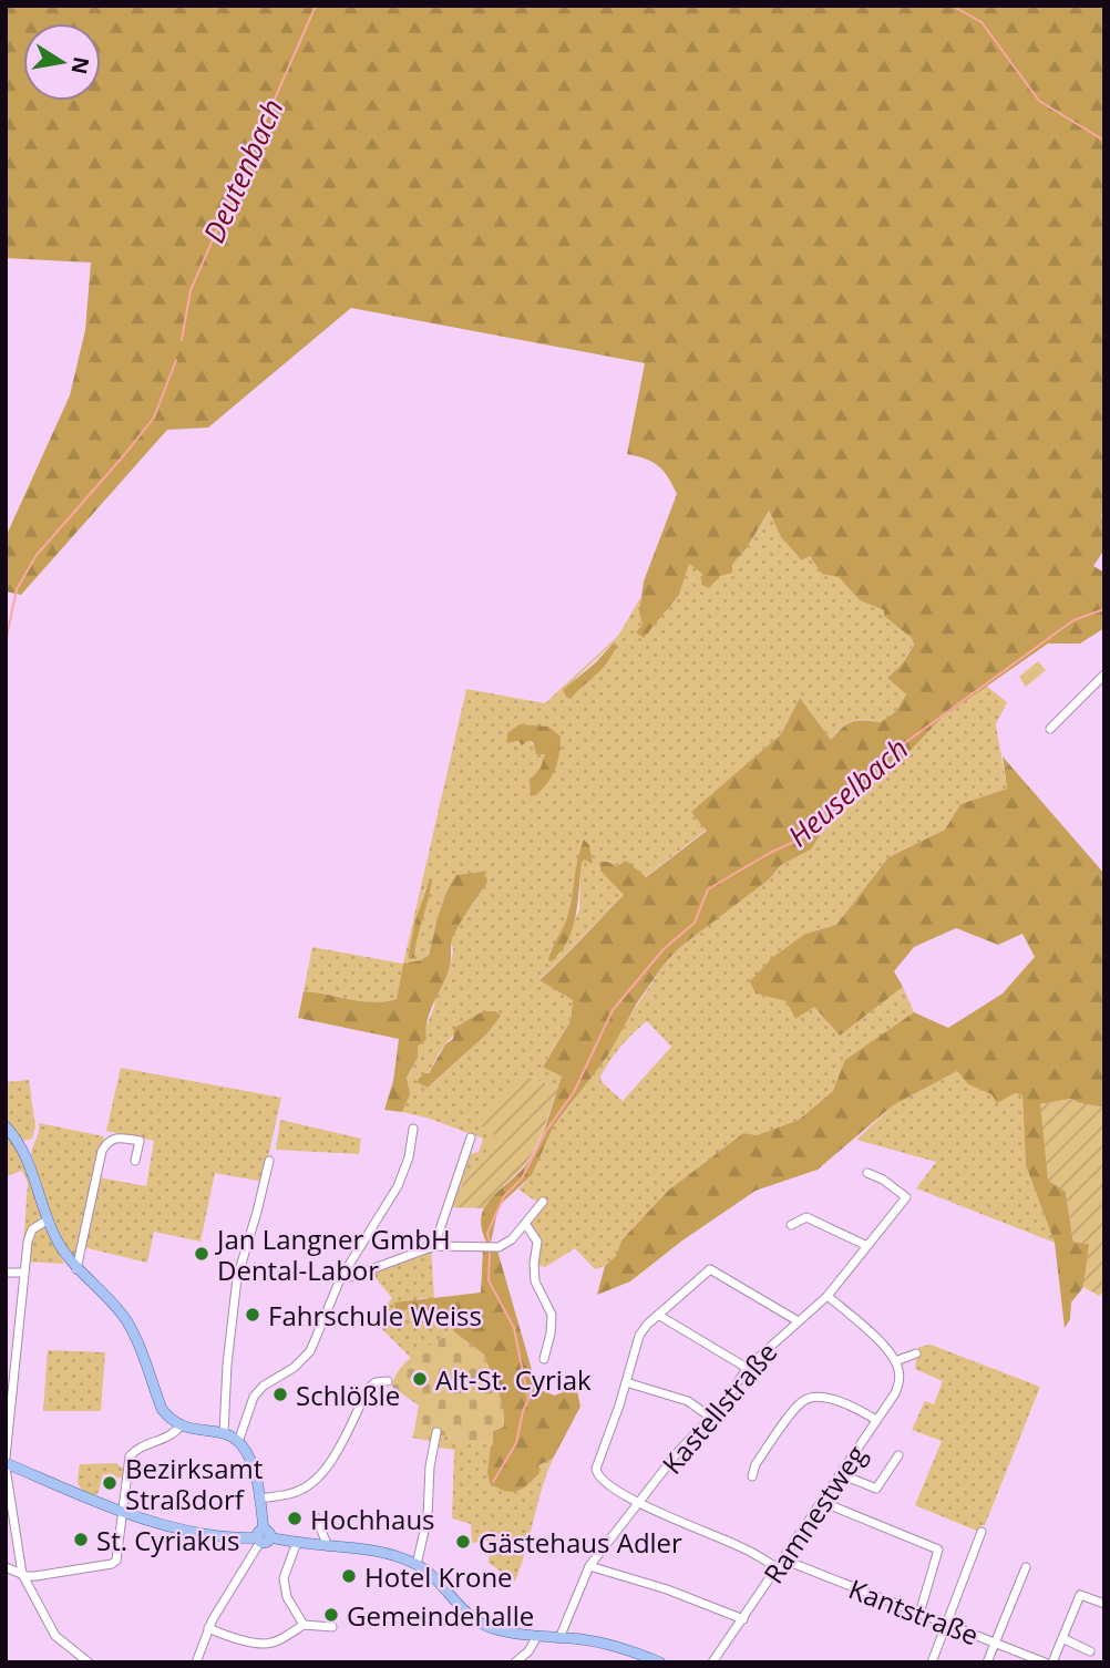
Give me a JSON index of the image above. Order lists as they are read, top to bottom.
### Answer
{
  "streets": {
    "street": ["Kastellstraße", "Ramnestweg", "Kantstraße"]
  },
  "crossings": [
    ["Ramnestweg", "Kantstraße"]
  ],
  "water": ["Deutenbach", "Heuselbach"],
  "places": [
    "Jan Langner GmbH Dental-Labor",
    "Fahrschule Weiss",
    "Alt-St. Cyriak",
    "Schlößle",
    "Bezirksamt Straßdorf",
    "Hochhaus",
    "St. Cyriakus",
    "Gästehaus Adler",
    "Hotel Krone",
    "Gemeindehalle"
  ],
  "north": "right"
}
